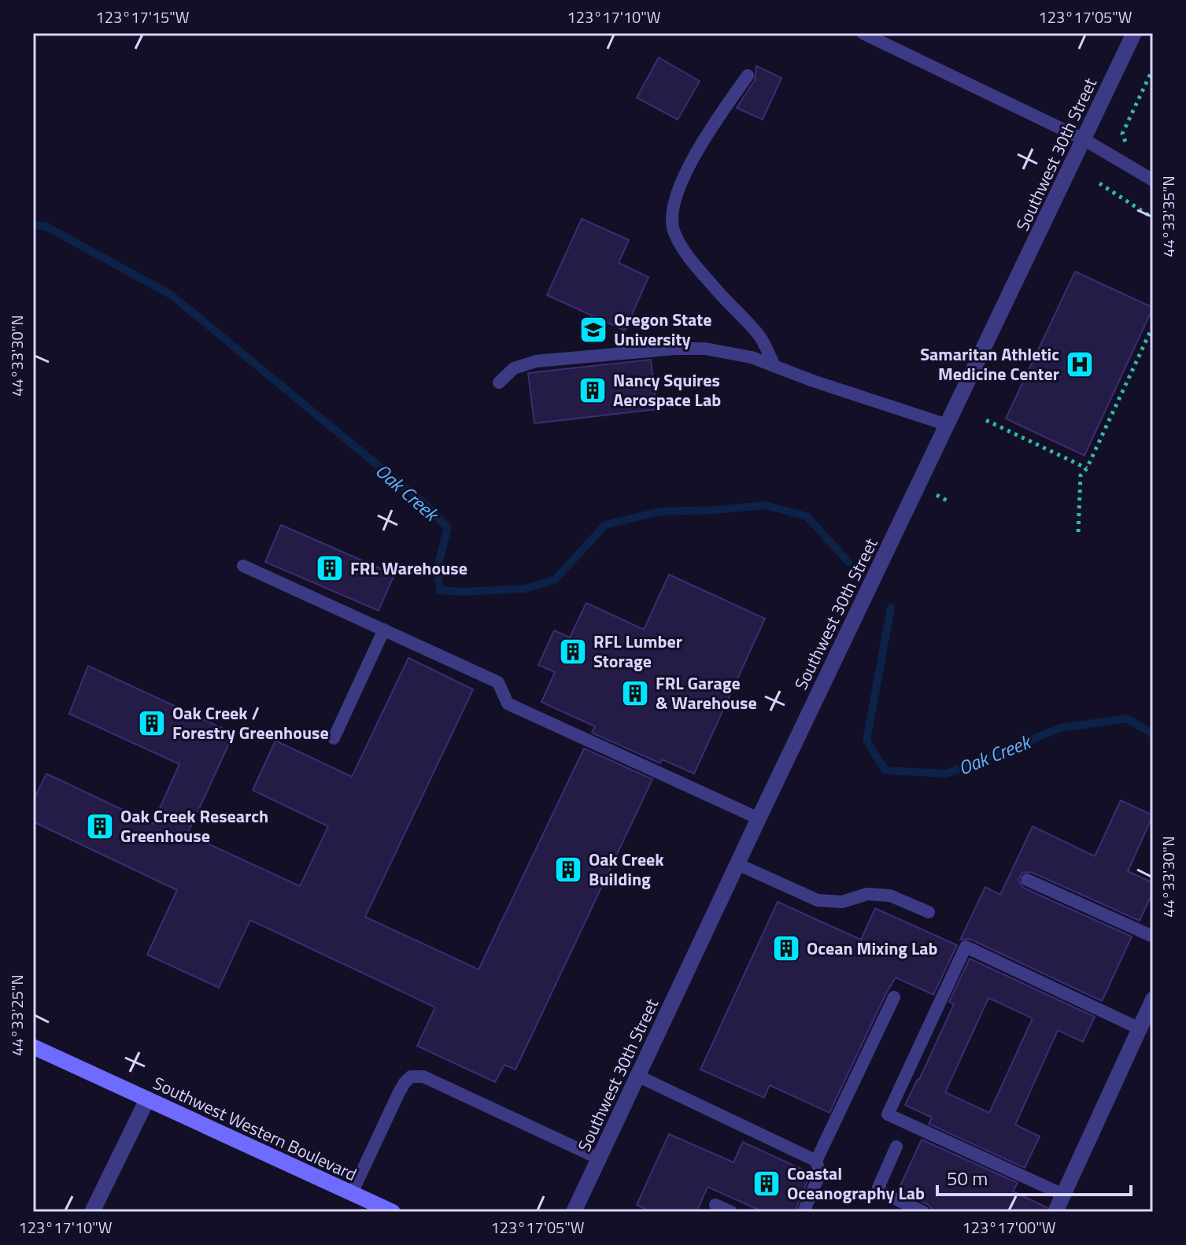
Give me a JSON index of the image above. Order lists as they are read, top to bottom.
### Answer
{
  "streets": {
    "main road": ["Southwest Western Boulevard"],
    "street": ["Southwest 30th Street"]
  },
  "water": ["Oak Creek"],
  "places": {
    "school or university": ["Oregon State University"],
    "hospital": ["Samaritan Athletic Medicine Center"],
    "building": [
      "Nancy Squires Aerospace Lab",
      "FRL Warehouse",
      "RFL Lumber Storage",
      "FRL Garage & Warehouse",
      "Oak Creek / Forestry Greenhouse",
      "Oak Creek Research Greenhouse",
      "Oak Creek Building",
      "Ocean Mixing Lab",
      "Coastal Oceanography Lab"
    ]
  },
  "scale_bar": "50 m",
  "coordinates": [
    "123°17'15\"W",
    "123°17'10\"W",
    "123°17'05\"W",
    "44°33'35\"N",
    "44°33'30\"N",
    "44°33'25\"N",
    "123°17'00\"W"
  ]
}
